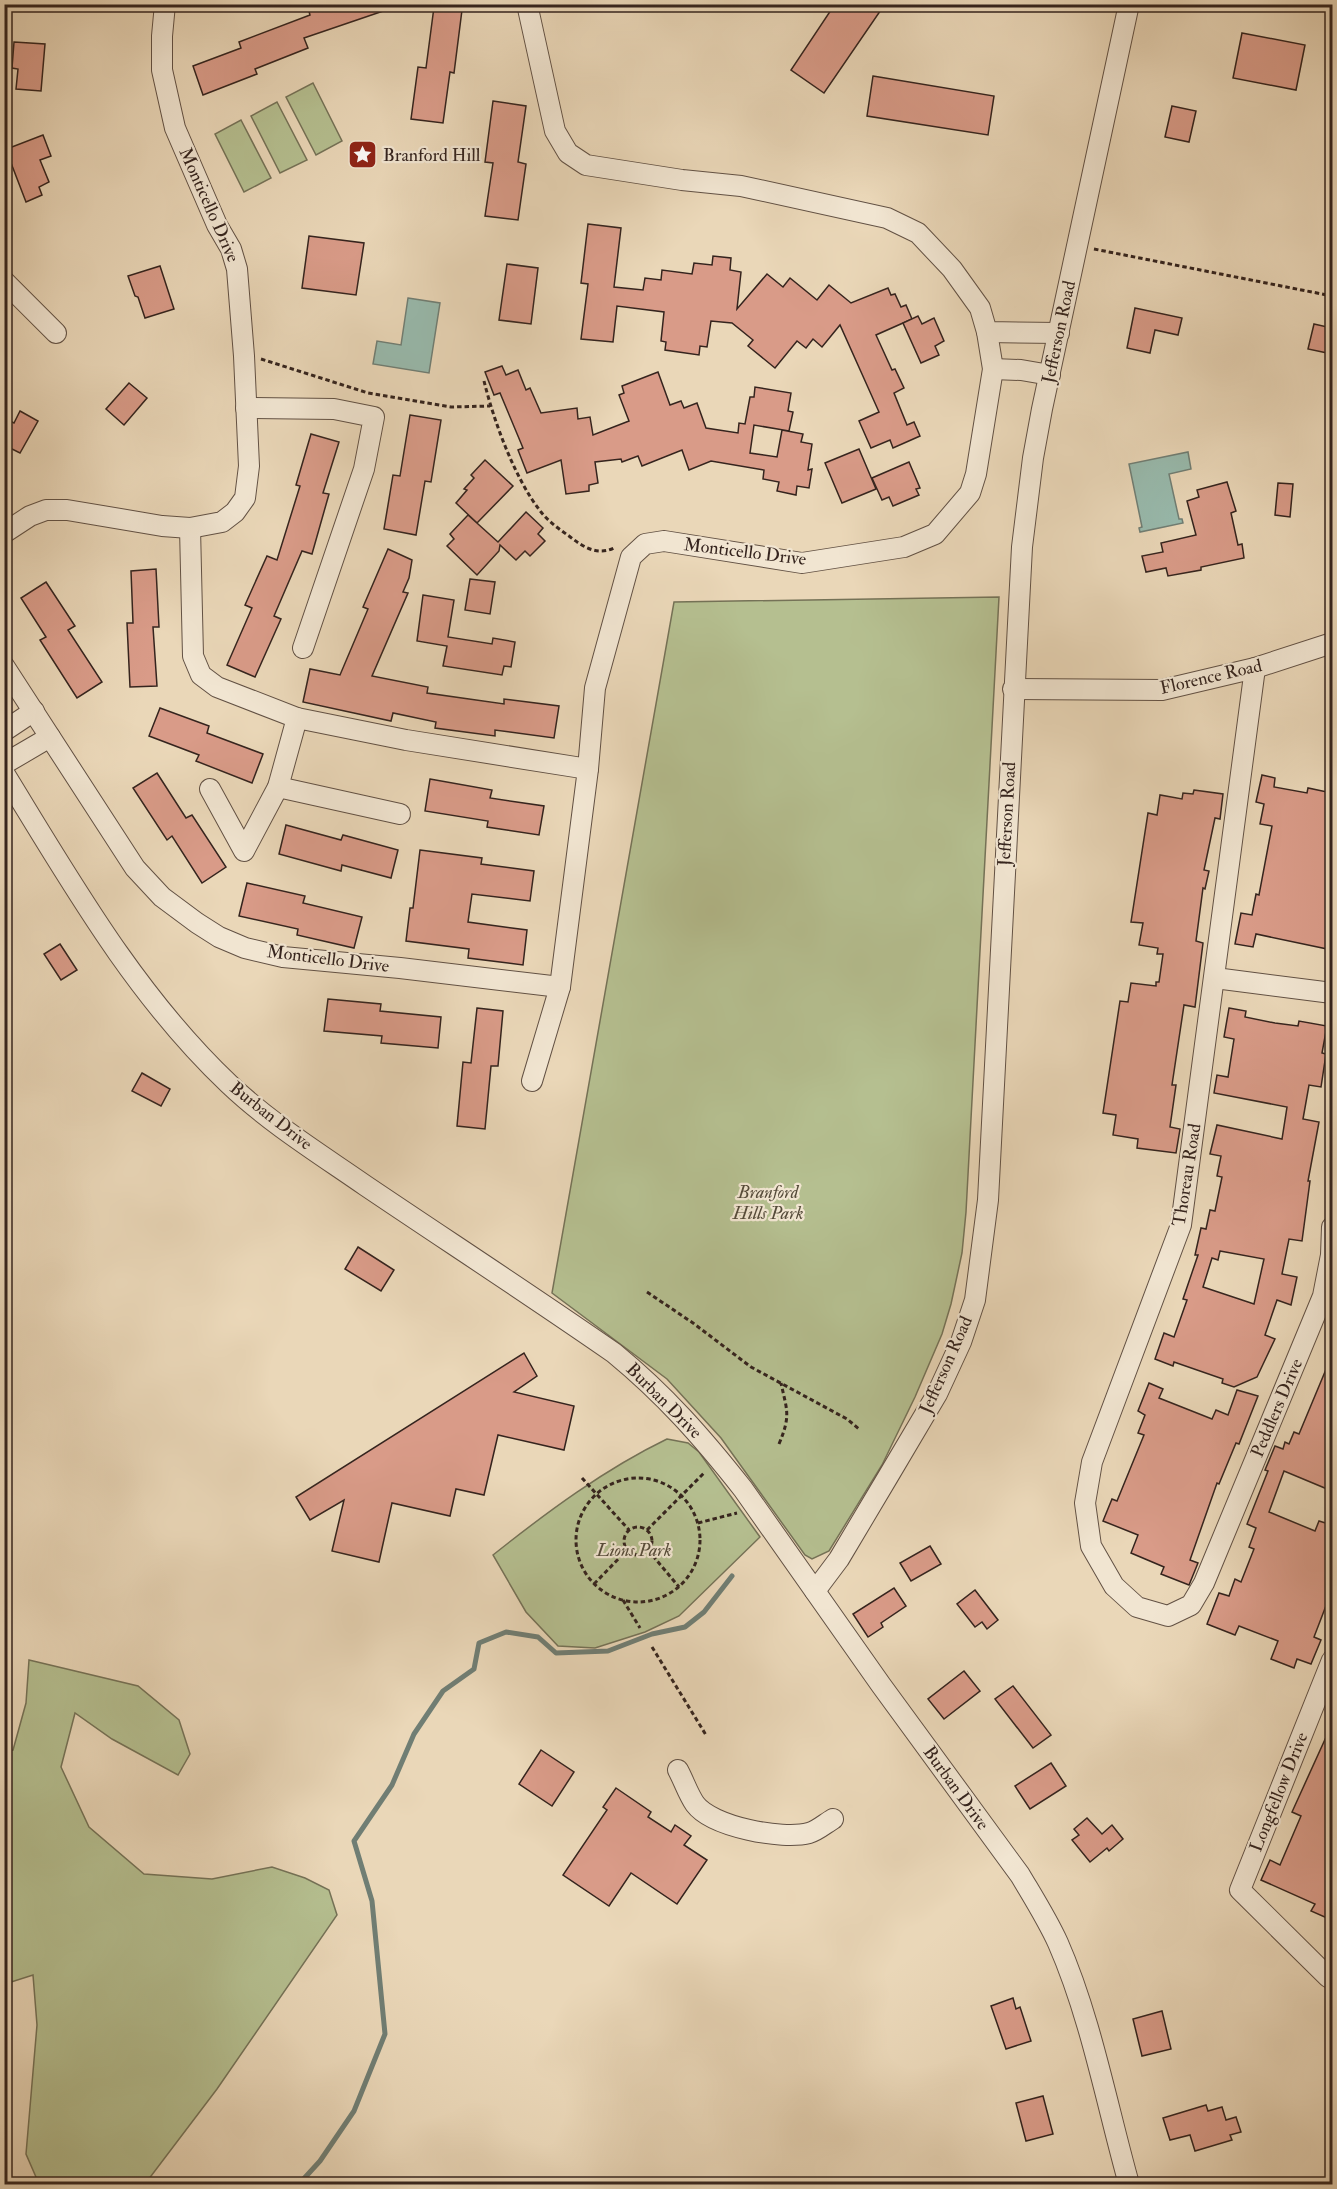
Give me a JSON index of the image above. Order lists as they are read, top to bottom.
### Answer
{
  "streets": {
    "street": [
      "Monticello Drive",
      "Jefferson Road",
      "Florence Road",
      "Burban Drive",
      "Thoreau Road",
      "Peddlers Drive",
      "Longfellow Drive"
    ]
  },
  "crossings": [
    ["Jefferson Road", "Florence Road"],
    ["Jefferson Road", "Burban Drive"],
    ["Florence Road", "Thoreau Road"],
    ["Thoreau Road", "Peddlers Drive"]
  ],
  "parks": ["Branford Hills Park", "Lions Park"],
  "places": {
    "place": ["Branford Hill"]
  }
}
